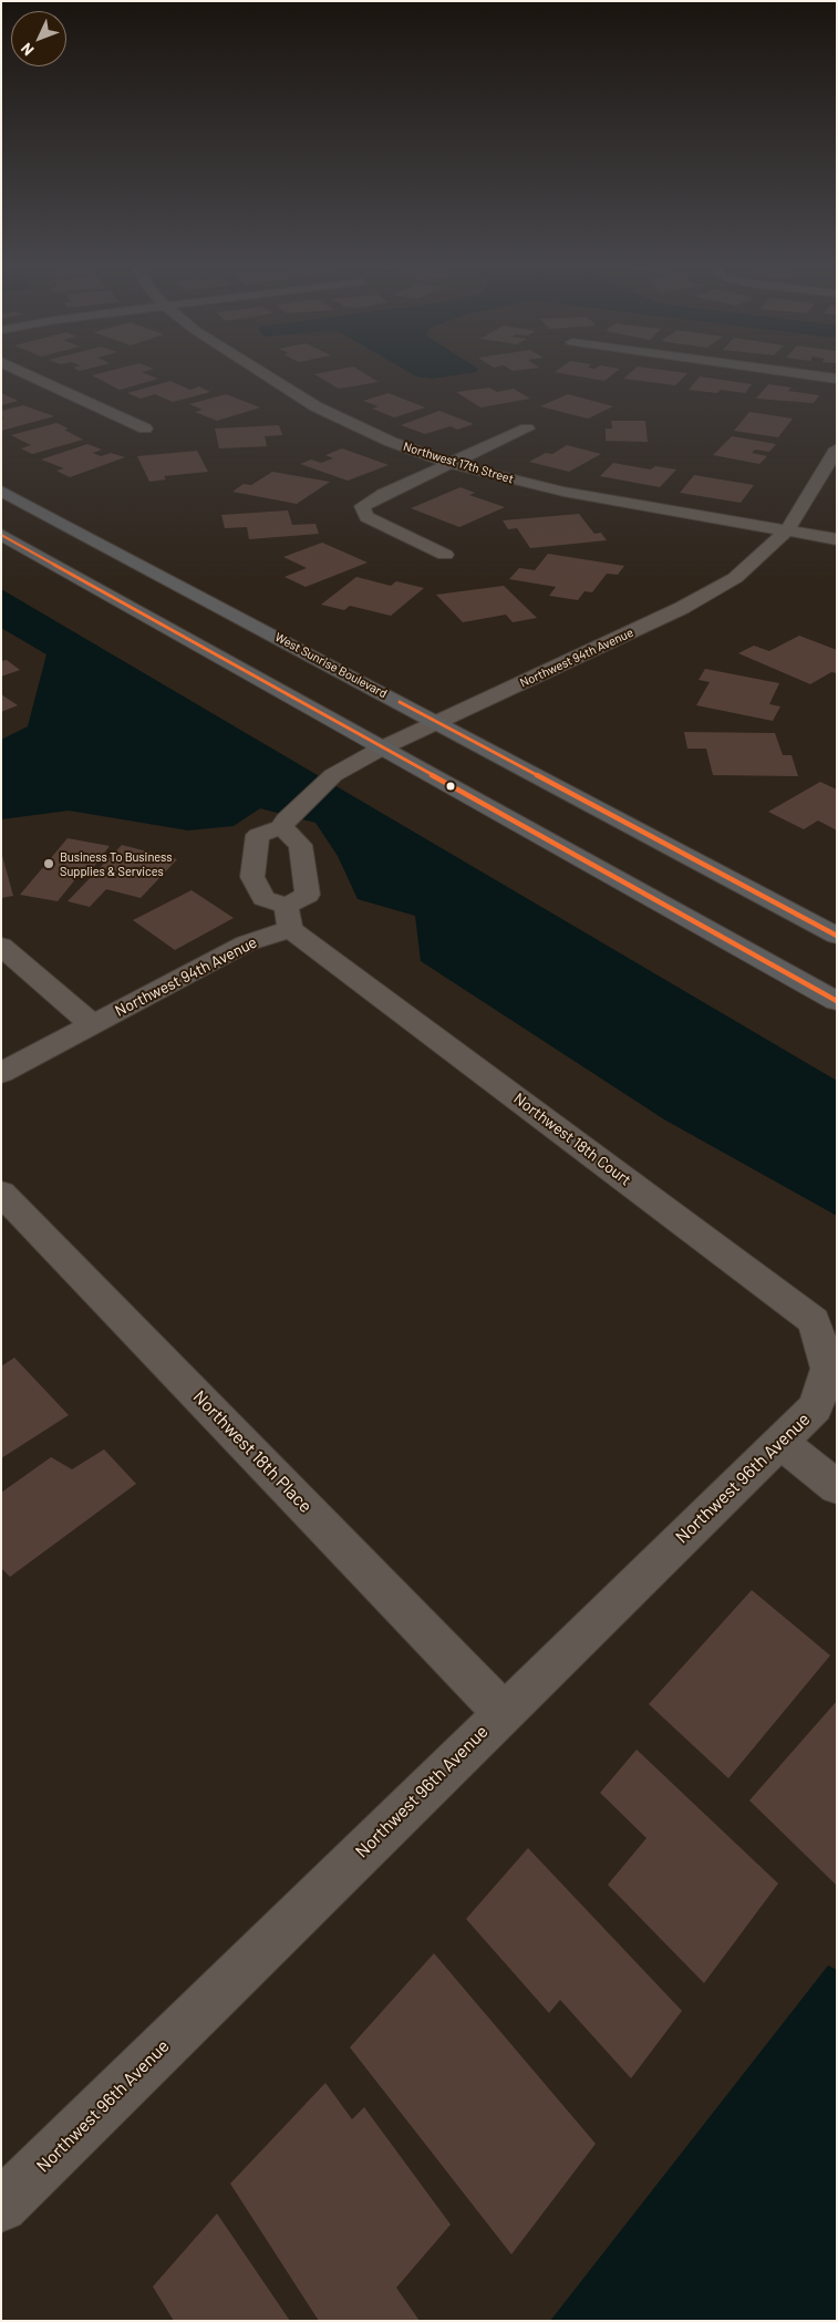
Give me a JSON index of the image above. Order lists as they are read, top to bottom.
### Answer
{
  "streets": {
    "highway": ["West Sunrise Boulevard"],
    "street": [
      "Northwest 17th Street",
      "Northwest 94th Avenue",
      "Northwest 18th Court",
      "Northwest 18th Place",
      "Northwest 96th Avenue"
    ]
  },
  "crossings": [
    ["Northwest 17th Street", "Northwest 94th Avenue"],
    ["Northwest 94th Avenue", "West Sunrise Boulevard"],
    ["Northwest 94th Avenue", "Northwest 18th Court"],
    ["Northwest 18th Court", "Northwest 96th Avenue"],
    ["Northwest 18th Place", "Northwest 96th Avenue"]
  ],
  "places": ["Business To Business Supplies & Services"],
  "north": "bottom left"
}
